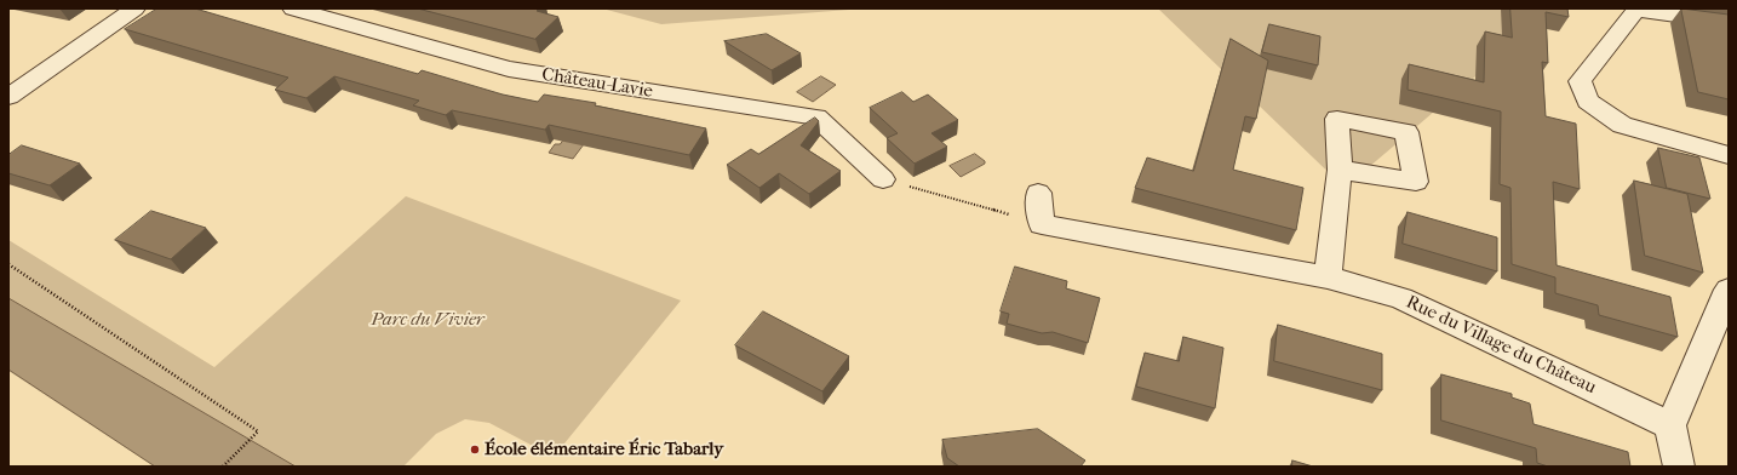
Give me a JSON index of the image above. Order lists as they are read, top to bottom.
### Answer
{
  "streets": {
    "street": ["Château-Lavie", "Rue du Village du Château"]
  },
  "parks": ["Parc du Vivier"],
  "places": ["École élémentaire Éric Tabarly"]
}
